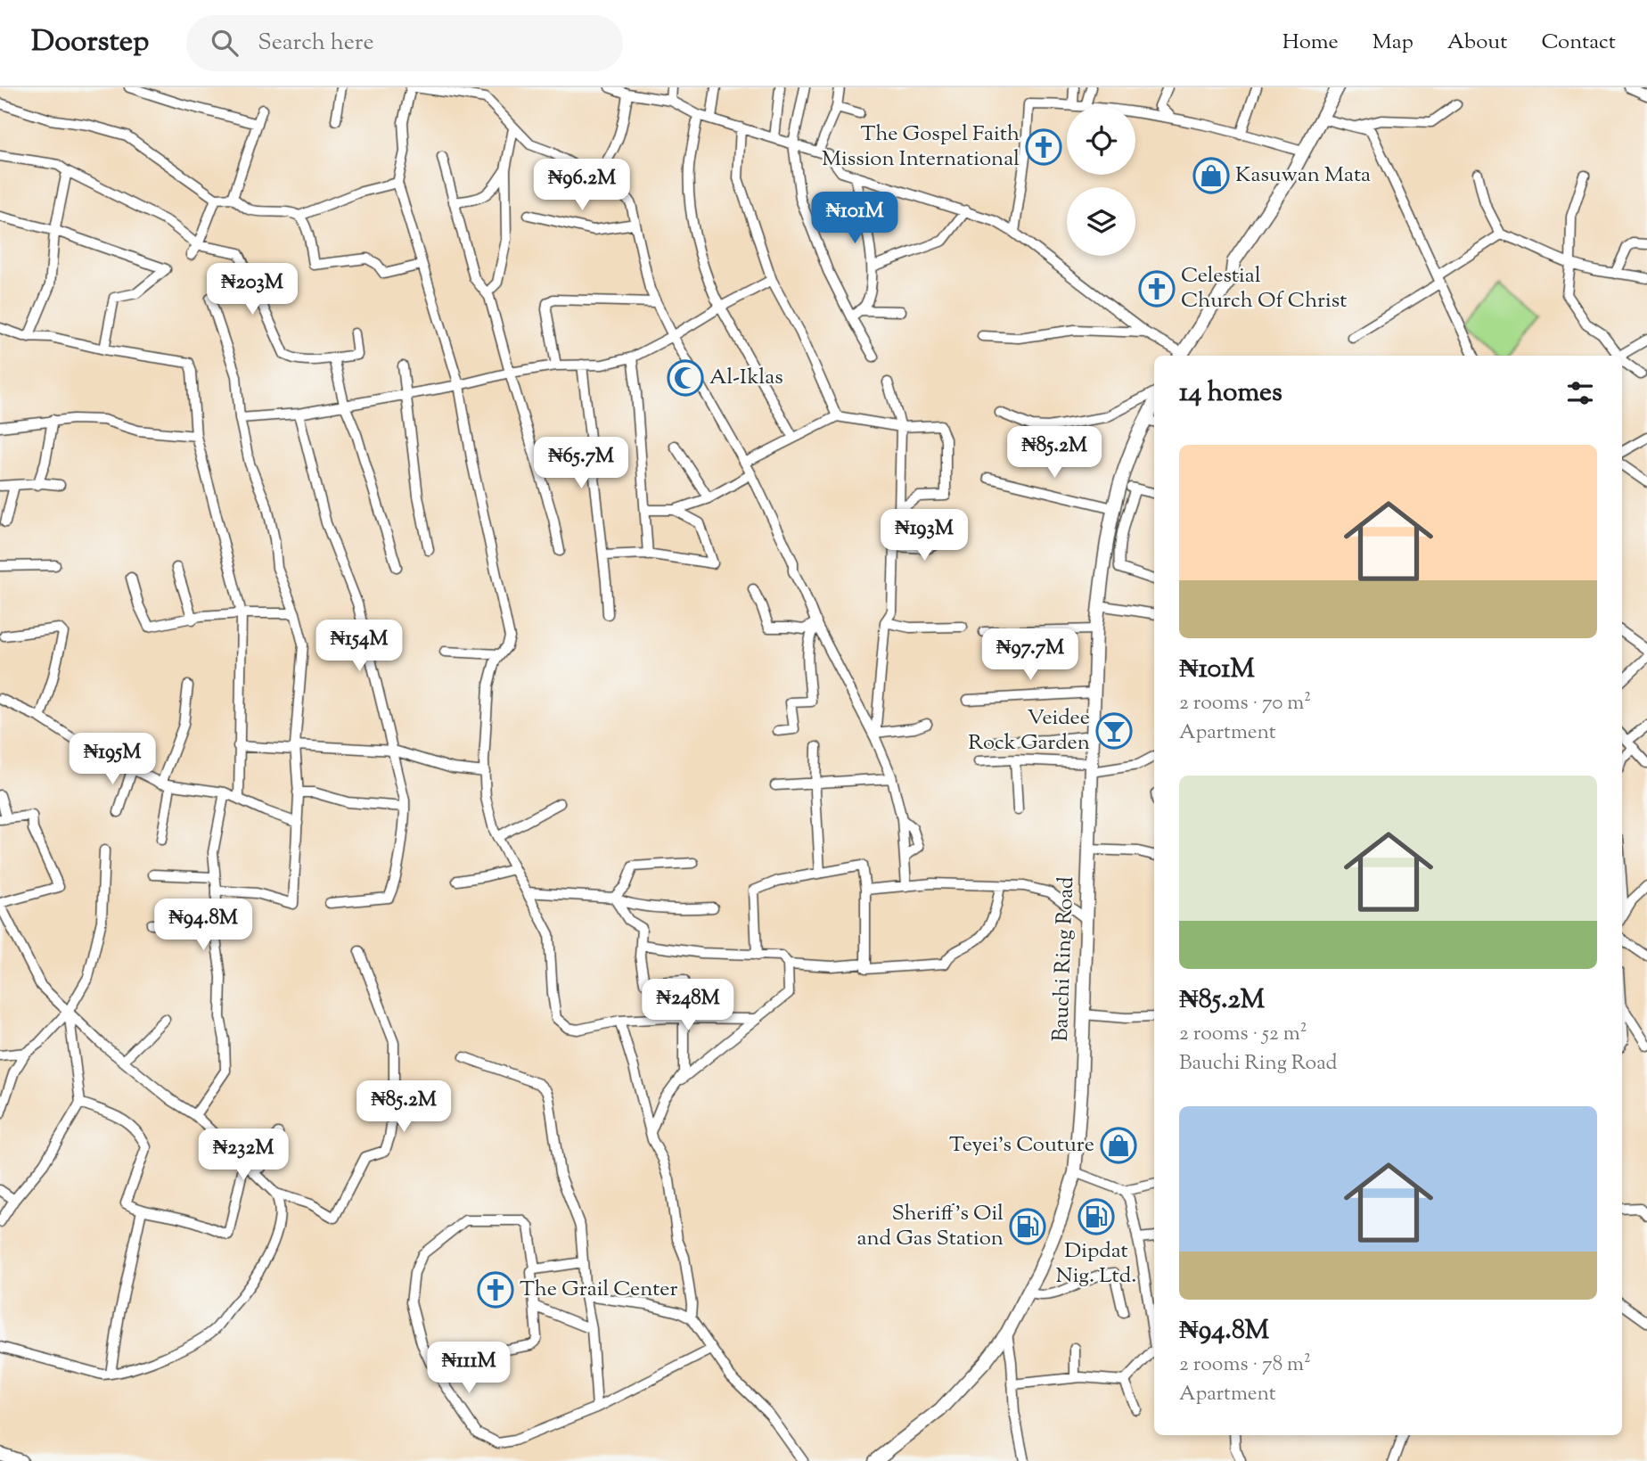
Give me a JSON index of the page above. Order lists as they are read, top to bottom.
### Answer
{
  "streets": {
    "main road": ["Bauchi Ring Road"]
  },
  "places": {
    "church": ["The Gospel Faith Mission International", "Celestial Church Of Christ", "The Grail Center"],
    "shop": ["Kasuwan Mata", "Teyei's Couture"],
    "mosque": ["Al-Iklas"],
    "bar": ["Veidee Rock Garden"],
    "fuel station": ["Dipdat Nig. Ltd.", "Sheriff's Oil and Gas Station"]
  },
  "page": {
    "header": "Doorstep",
    "search": "Search here",
    "nav": [
      "Home",
      "Map",
      "About",
      "Contact"
    ],
    "price": [
      "₦96.2M",
      "₦101M",
      "₦203M",
      "₦85.2M",
      "₦65.7M",
      "₦193M",
      "₦154M",
      "₦97.7M",
      "₦195M",
      "₦94.8M",
      "₦248M",
      "₦85.2M",
      "₦232M",
      "₦111M"
    ],
    "heading": "14 homes",
    "list": [
      {
        "name": "₦101M",
        "note": "2 rooms · 70 m² · Apartment"
      },
      {
        "name": "₦85.2M",
        "note": "2 rooms · 52 m² · Bauchi Ring Road"
      },
      {
        "name": "₦94.8M",
        "note": "2 rooms · 78 m² · Apartment"
      }
    ]
  }
}
